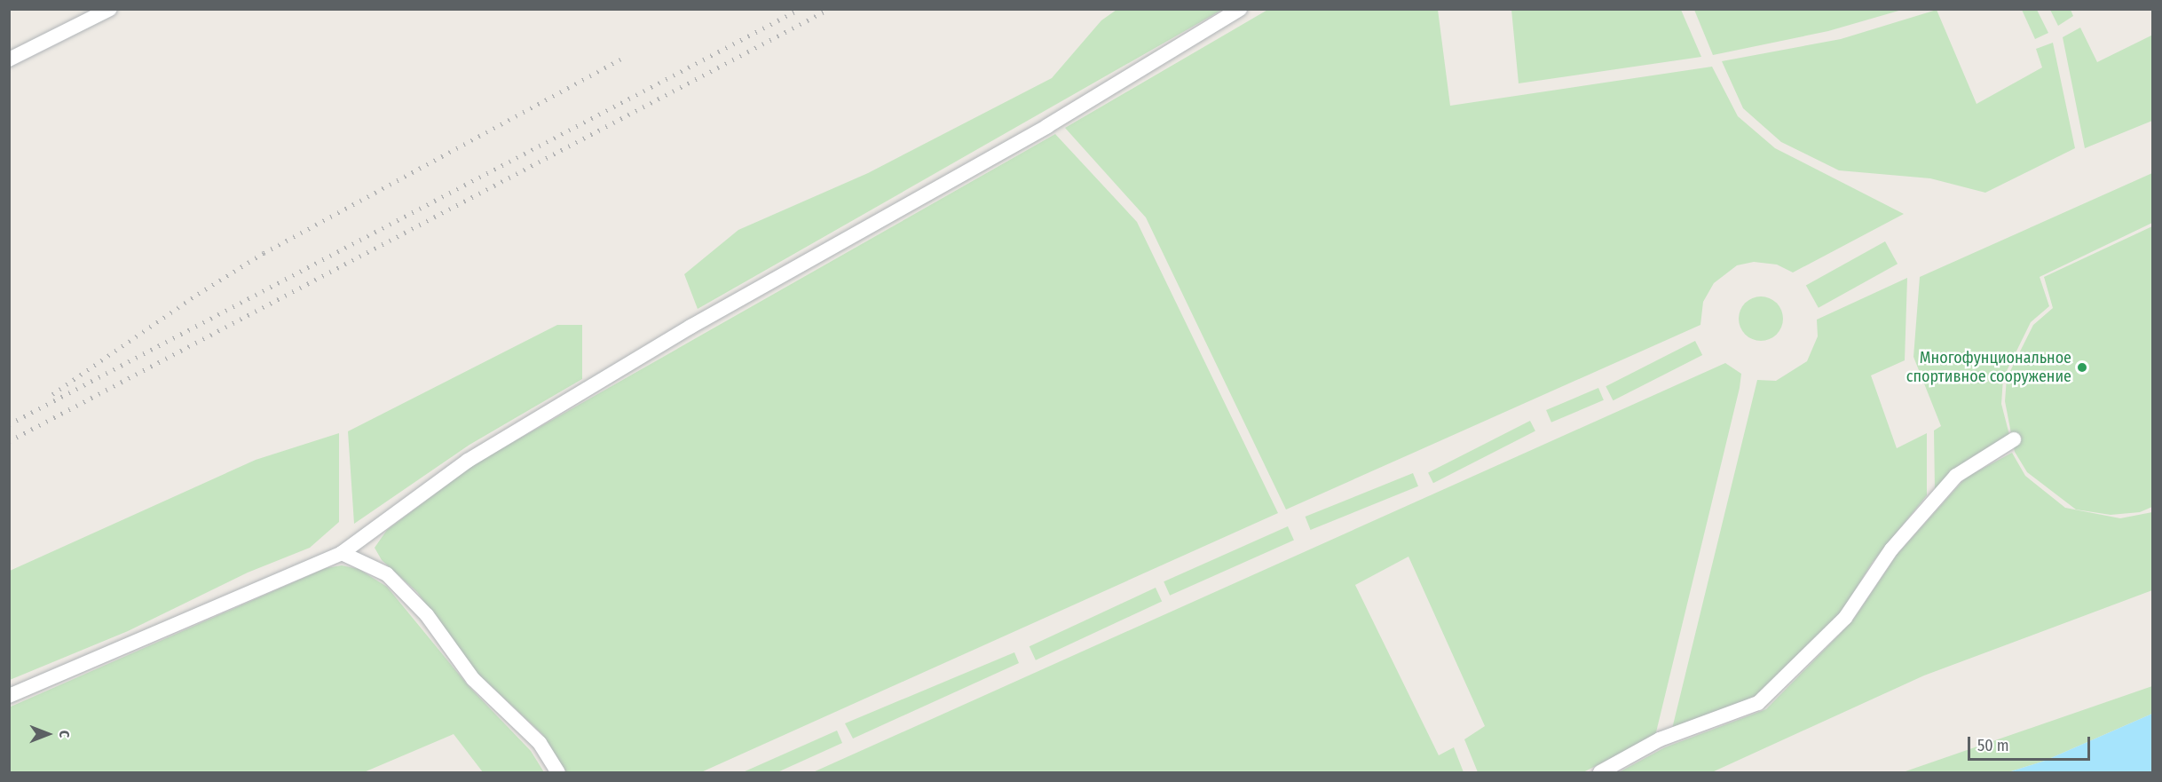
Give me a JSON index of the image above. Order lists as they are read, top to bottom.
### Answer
{
  "places": ["Многофунциональное спортивное сооружение"],
  "scale_bar": "50 m",
  "north": "right"
}
